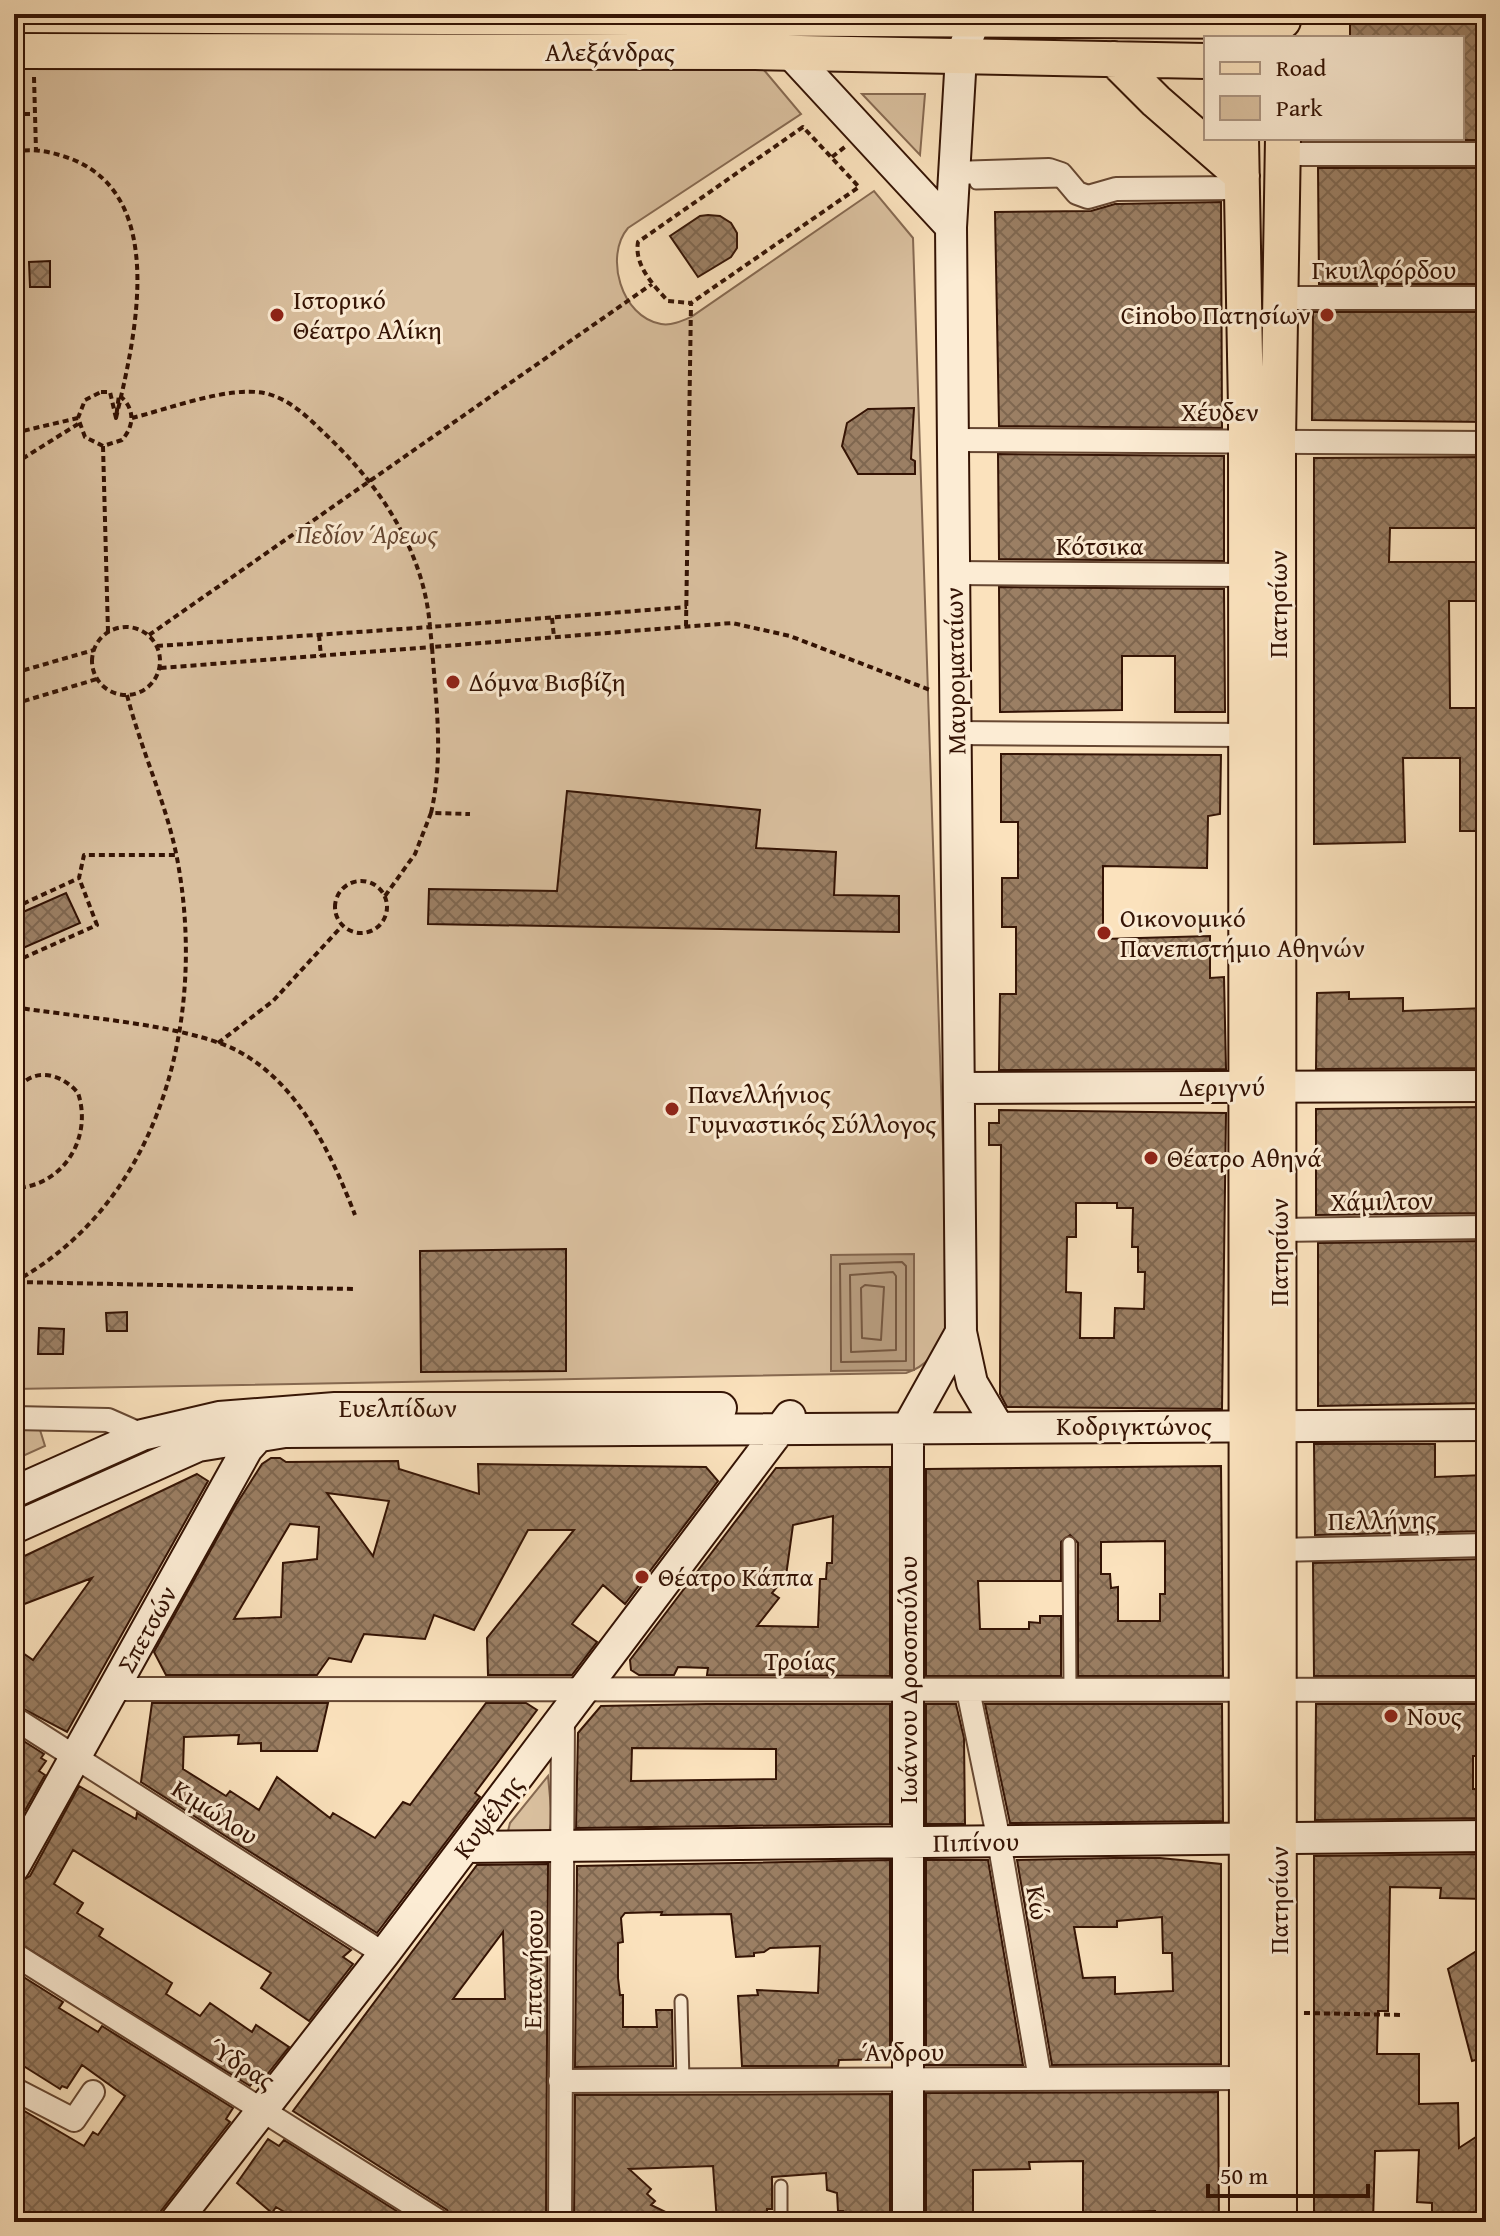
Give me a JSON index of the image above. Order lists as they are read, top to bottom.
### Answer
{
  "streets": {
    "main road": [
      "Αλεξάνδρας",
      "Πατησίων",
      "Μαυροματαίων",
      "Δεριγνύ",
      "Ευελπίδων",
      "Κοδριγκτώνος",
      "Σπετσών",
      "Ιωάννου Δροσοπούλου",
      "Κυψέλης",
      "Πιπίνου"
    ],
    "street": [
      "Γκυιλφόρδου",
      "Χέυδεν",
      "Κότσικα",
      "Χάμιλτον",
      "Πελλήνης",
      "Τροίας",
      "Κιμώλου",
      "Κώ",
      "Επτανήσου",
      "Άνδρου",
      "Ύδρας"
    ]
  },
  "crossings": [
    ["Αλεξάνδρας", "Μαυροματαίων"],
    ["Γκυιλφόρδου", "Πατησίων"],
    ["Χέυδεν", "Πατησίων"],
    ["Χέυδεν", "Μαυροματαίων"],
    ["Κότσικα", "Πατησίων"],
    ["Κότσικα", "Μαυροματαίων"],
    ["Πατησίων", "Δεριγνύ"],
    ["Πατησίων", "Χάμιλτον"],
    ["Πατησίων", "Κοδριγκτώνος"],
    ["Πατησίων", "Πελλήνης"],
    ["Πατησίων", "Τροίας"],
    ["Πατησίων", "Πιπίνου"],
    ["Πατησίων", "Άνδρου"],
    ["Μαυροματαίων", "Δεριγνύ"],
    ["Μαυροματαίων", "Κοδριγκτώνος"],
    ["Μαυροματαίων", "Ιωάννου Δροσοπούλου"],
    ["Ευελπίδων", "Κοδριγκτώνος"],
    ["Ευελπίδων", "Σπετσών"],
    ["Ευελπίδων", "Κυψέλης"],
    ["Κοδριγκτώνος", "Ιωάννου Δροσοπούλου"],
    ["Κοδριγκτώνος", "Κυψέλης"],
    ["Σπετσών", "Τροίας"],
    ["Σπετσών", "Κιμώλου"],
    ["Τροίας", "Ιωάννου Δροσοπούλου"],
    ["Τροίας", "Κυψέλης"],
    ["Τροίας", "Κώ"],
    ["Ιωάννου Δροσοπούλου", "Πιπίνου"],
    ["Ιωάννου Δροσοπούλου", "Άνδρου"],
    ["Κιμώλου", "Κυψέλης"],
    ["Κυψέλης", "Πιπίνου"],
    ["Κυψέλης", "Επτανήσου"],
    ["Κυψέλης", "Ύδρας"],
    ["Πιπίνου", "Κώ"],
    ["Πιπίνου", "Επτανήσου"],
    ["Κώ", "Άνδρου"],
    ["Επτανήσου", "Άνδρου"]
  ],
  "parks": ["Πεδίον Άρεως"],
  "places": [
    "Ιστορικό Θέατρο Αλίκη",
    "Cinobo Πατησίων",
    "Δόμνα Βισβίζη",
    "Οικονομικό Πανεπιστήμιο Αθηνών",
    "Πανελλήνιος Γυμναστικός Σύλλογος",
    "Θέατρο Αθηνά",
    "Θέατρο Κάππα",
    "Νους"
  ],
  "legend": ["Road", "Park"],
  "scale_bar": "50 m"
}
